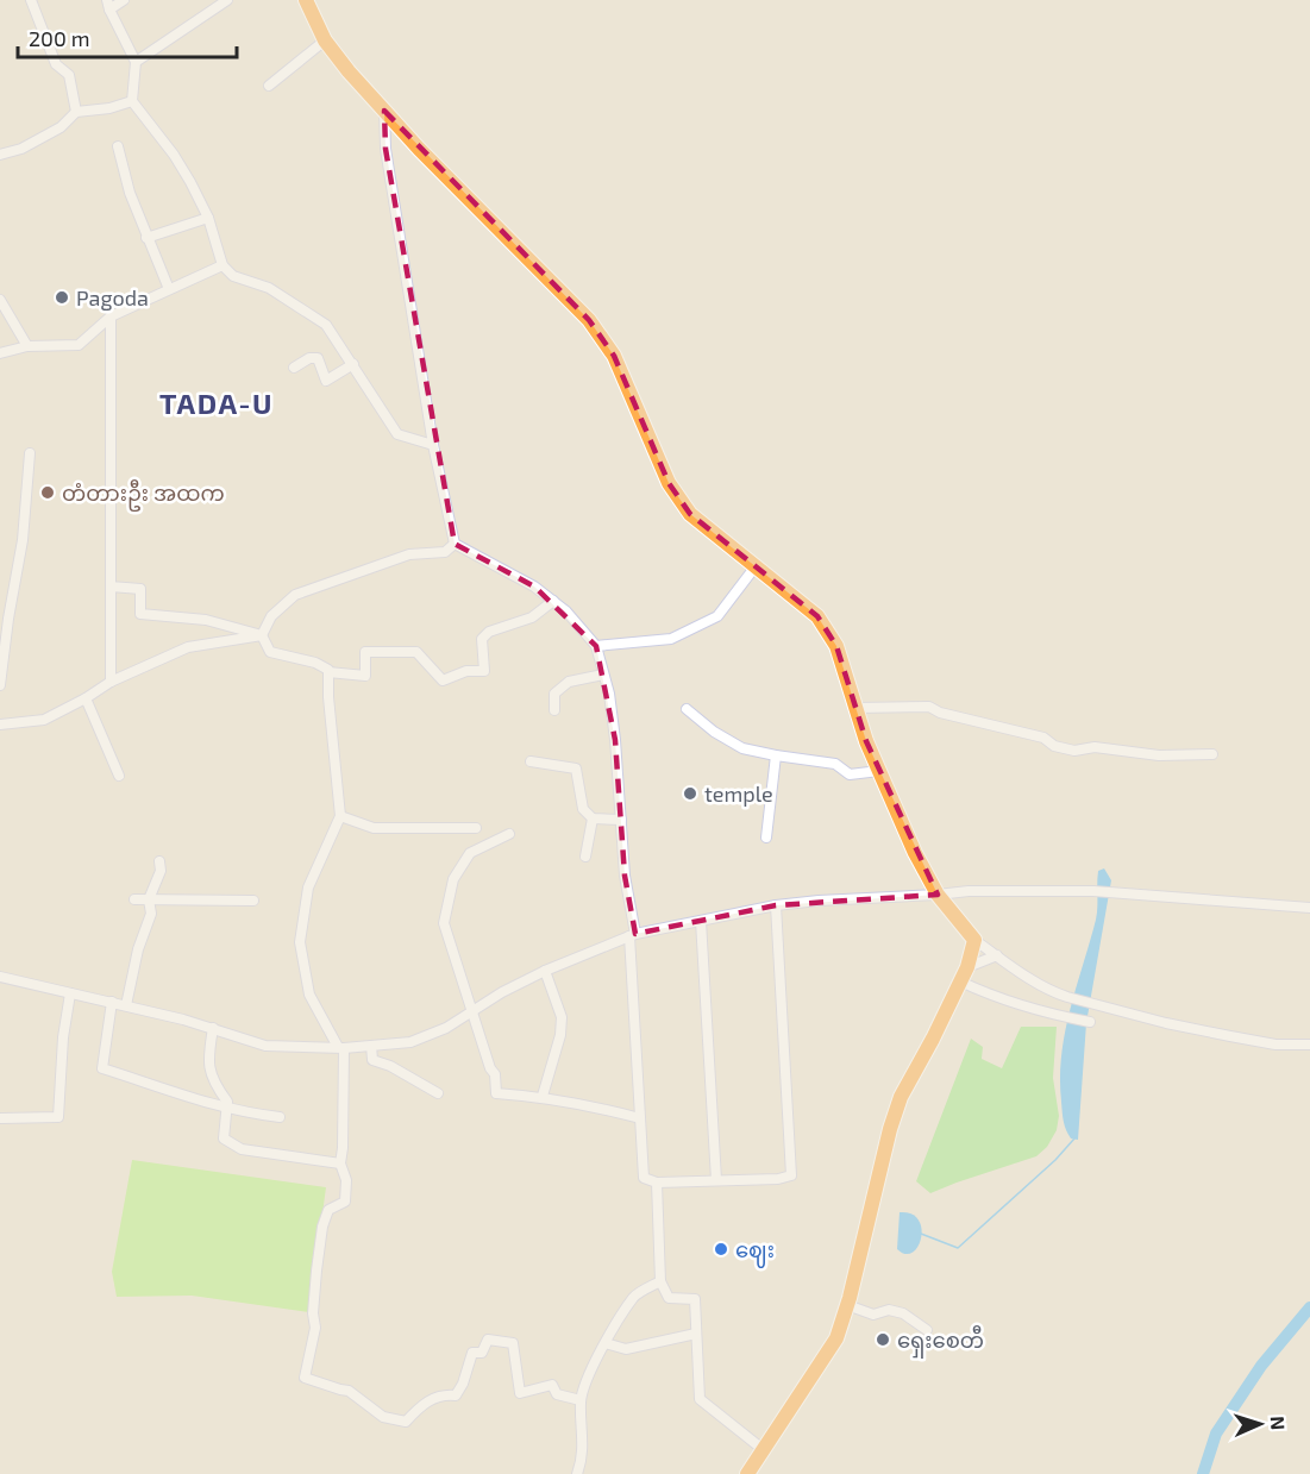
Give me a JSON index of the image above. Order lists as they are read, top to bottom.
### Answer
{
  "districts": ["TADA-U"],
  "places": [
    "Pagoda",
    "တံတားဦး အထက",
    "temple",
    "ဈေး",
    "ရှေးစေတီ"
  ],
  "scale_bar": "200 m",
  "north": "right"
}
